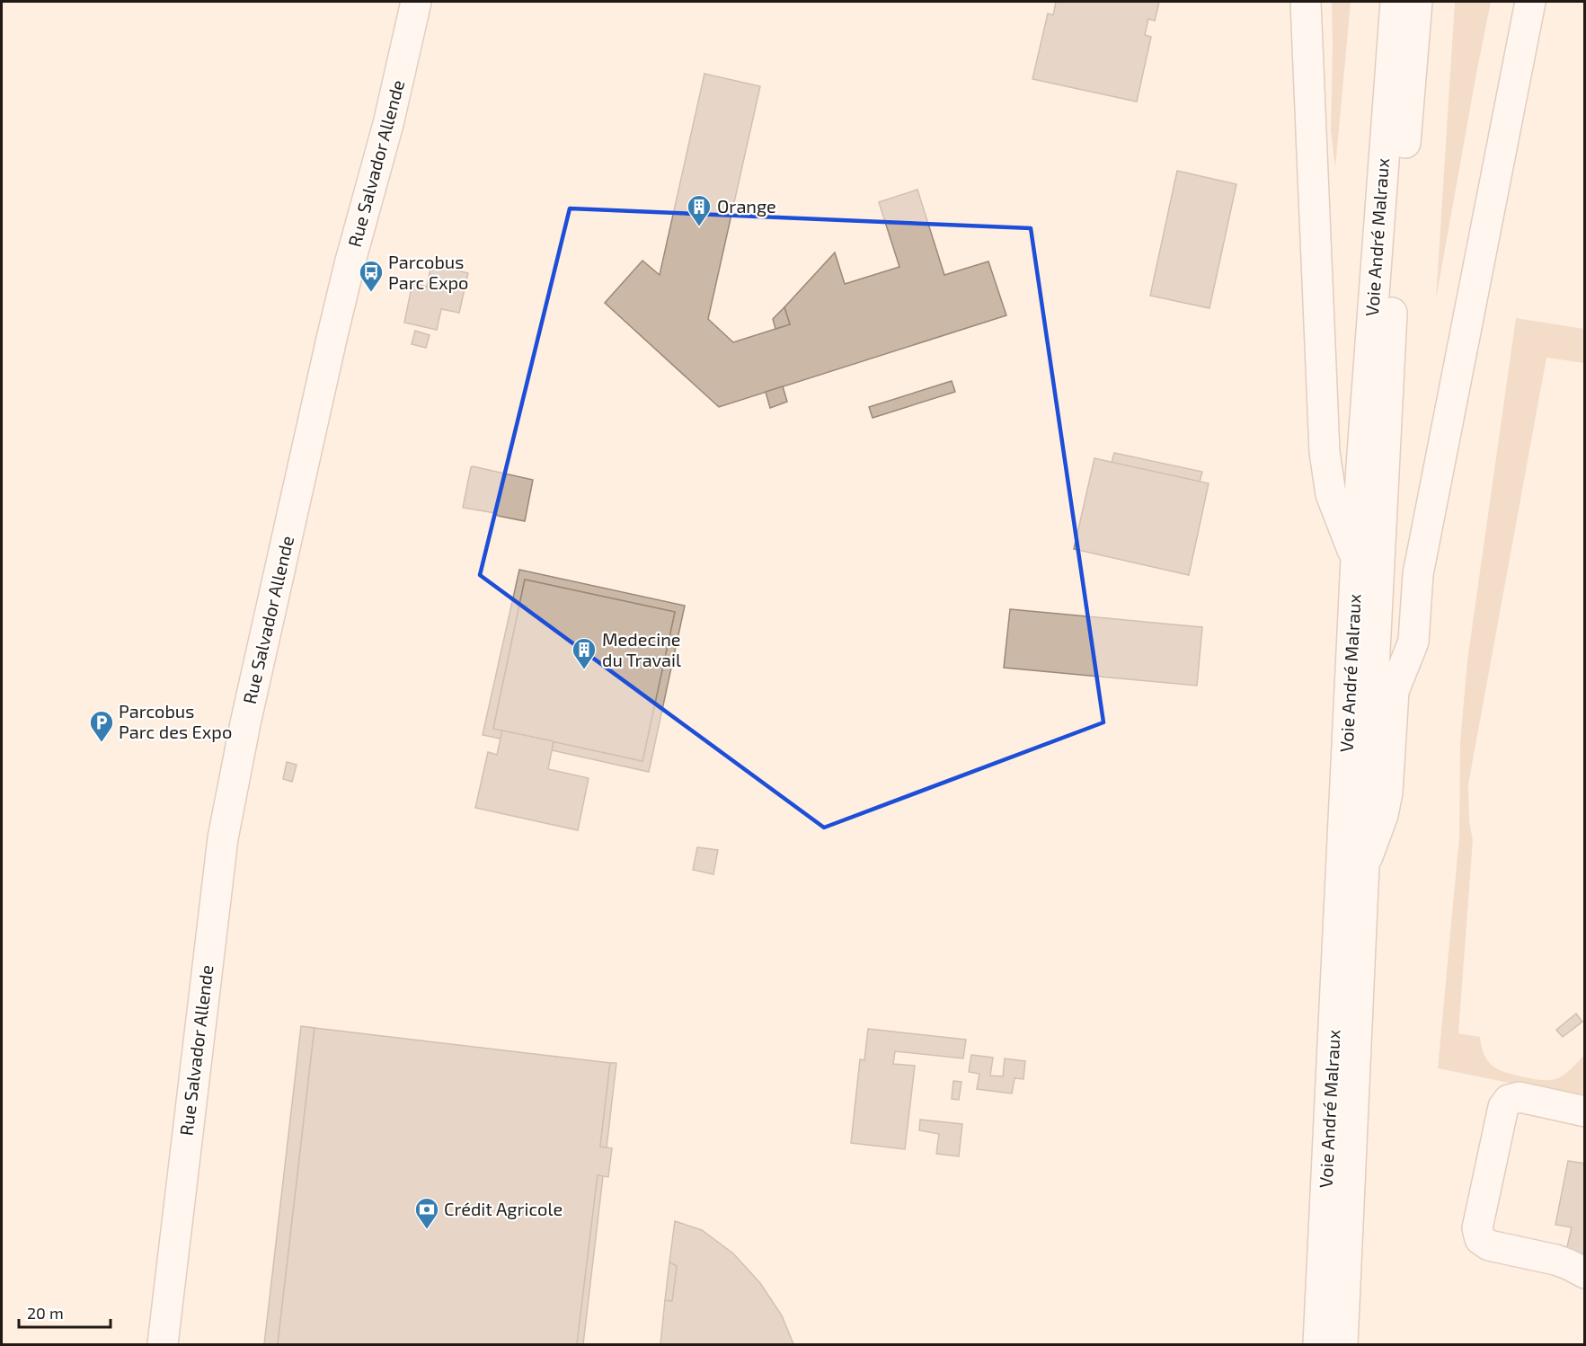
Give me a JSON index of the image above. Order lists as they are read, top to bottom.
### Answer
{
  "streets": {
    "main road": ["Rue Salvador Allende", "Voie André Malraux"]
  },
  "places": {
    "building": ["Orange", "Medecine du Travail"],
    "bus stop": ["Parcobus Parc Expo"],
    "parking": ["Parcobus Parc des Expo"],
    "bank": ["Crédit Agricole"]
  },
  "scale_bar": "20 m"
}
